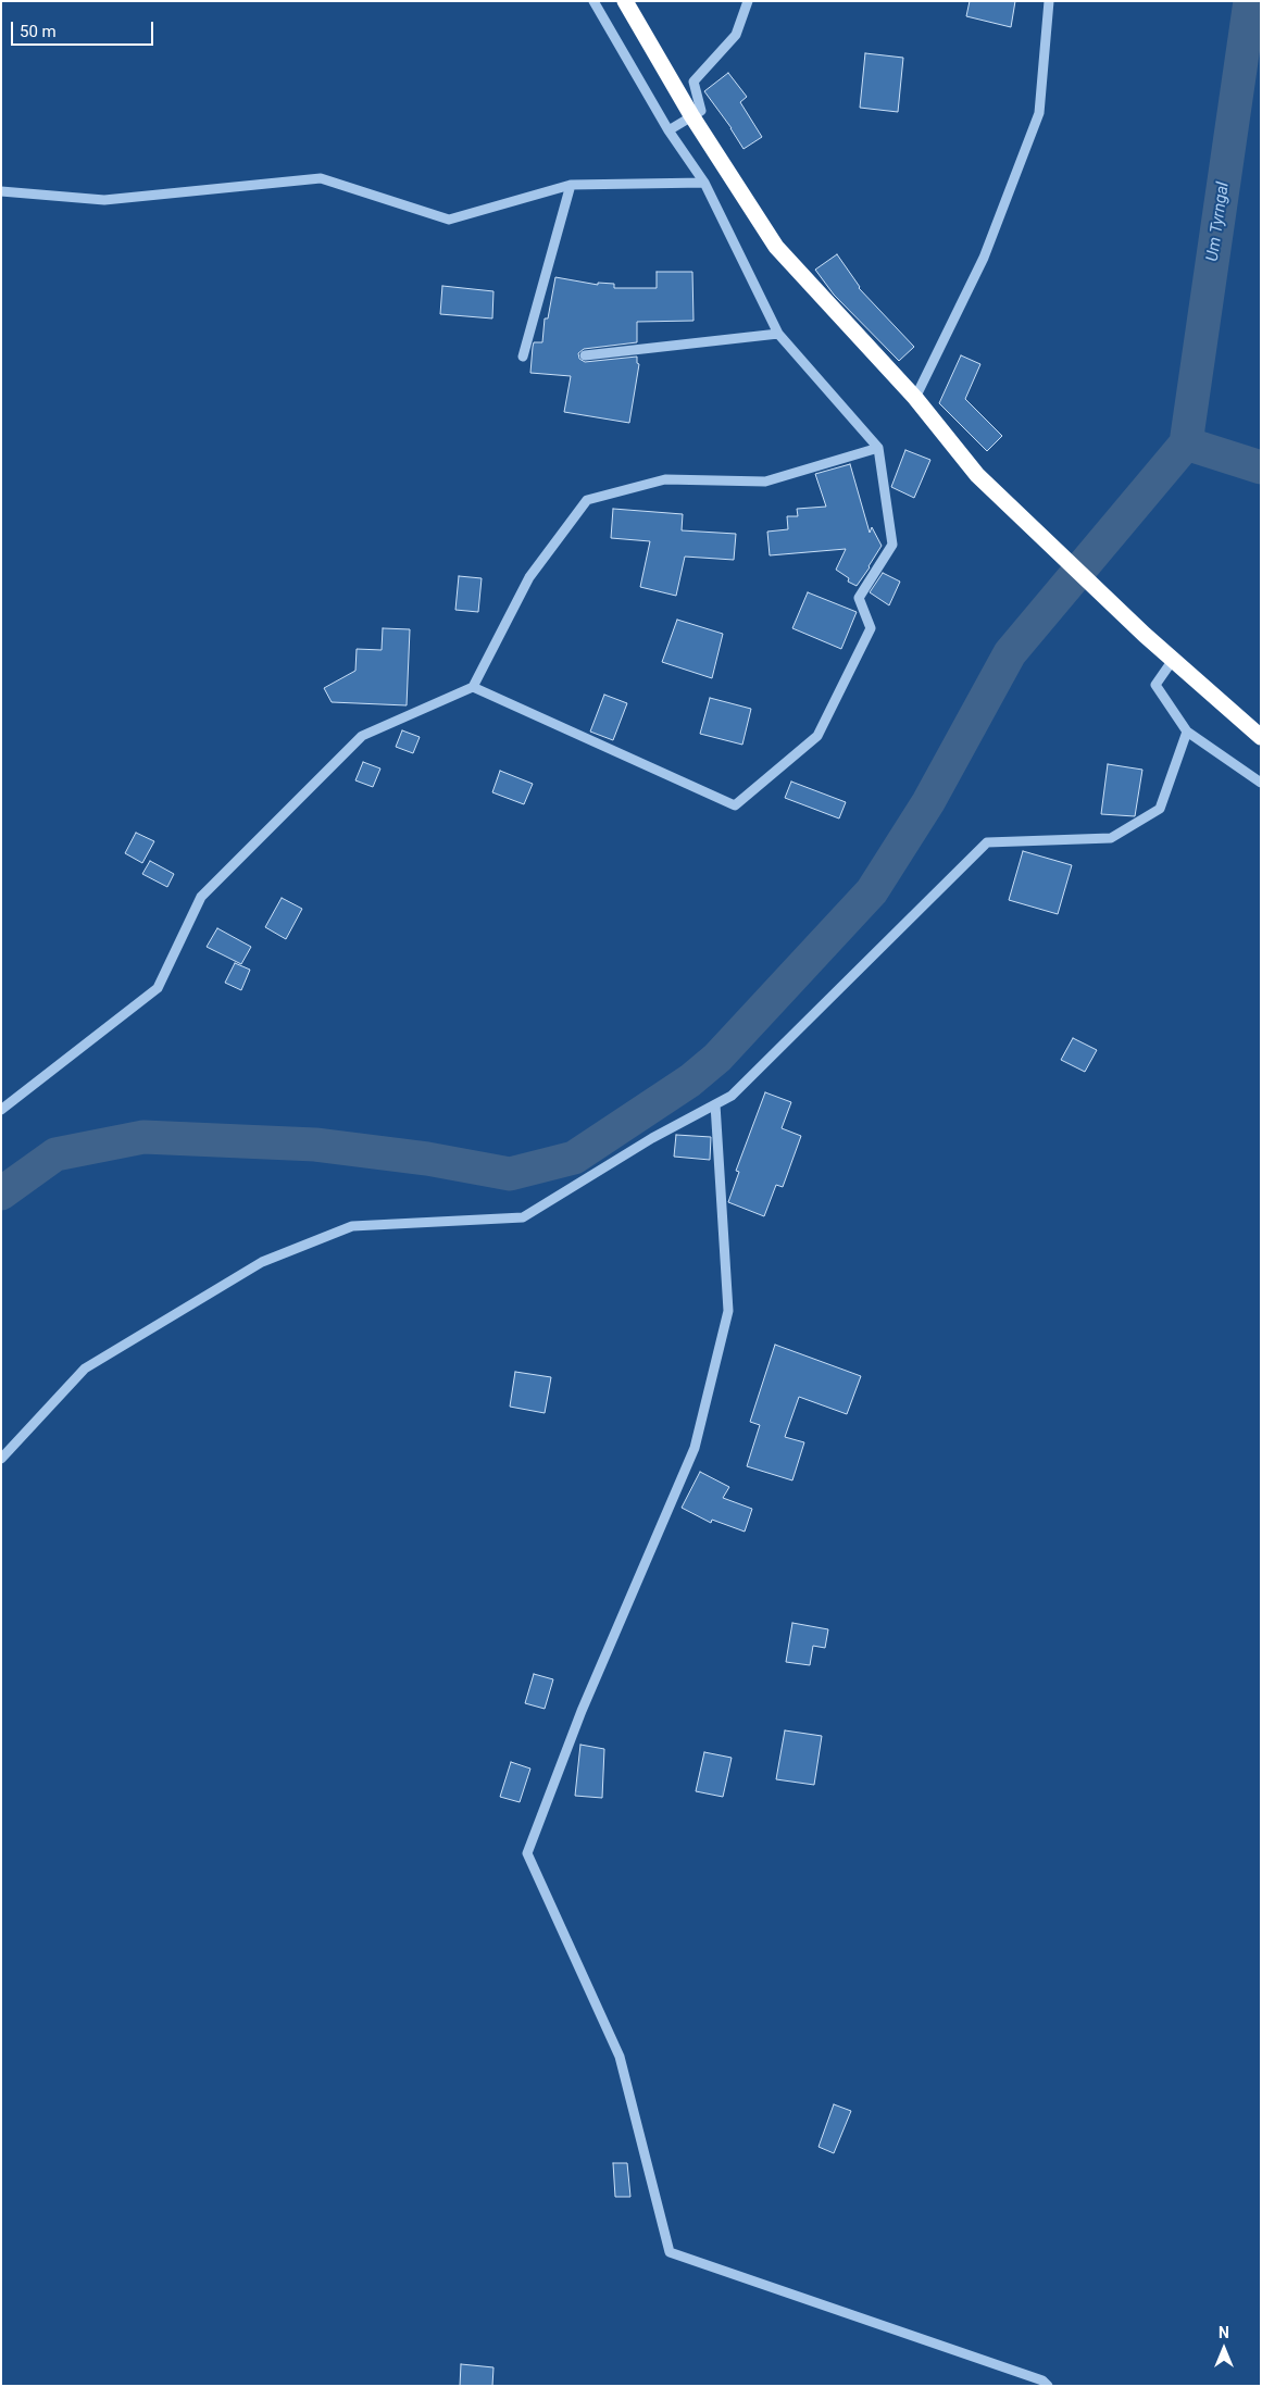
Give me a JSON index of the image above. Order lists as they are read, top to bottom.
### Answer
{
  "water": ["Um Tyrngal"],
  "scale_bar": "50 m",
  "north": "top"
}
